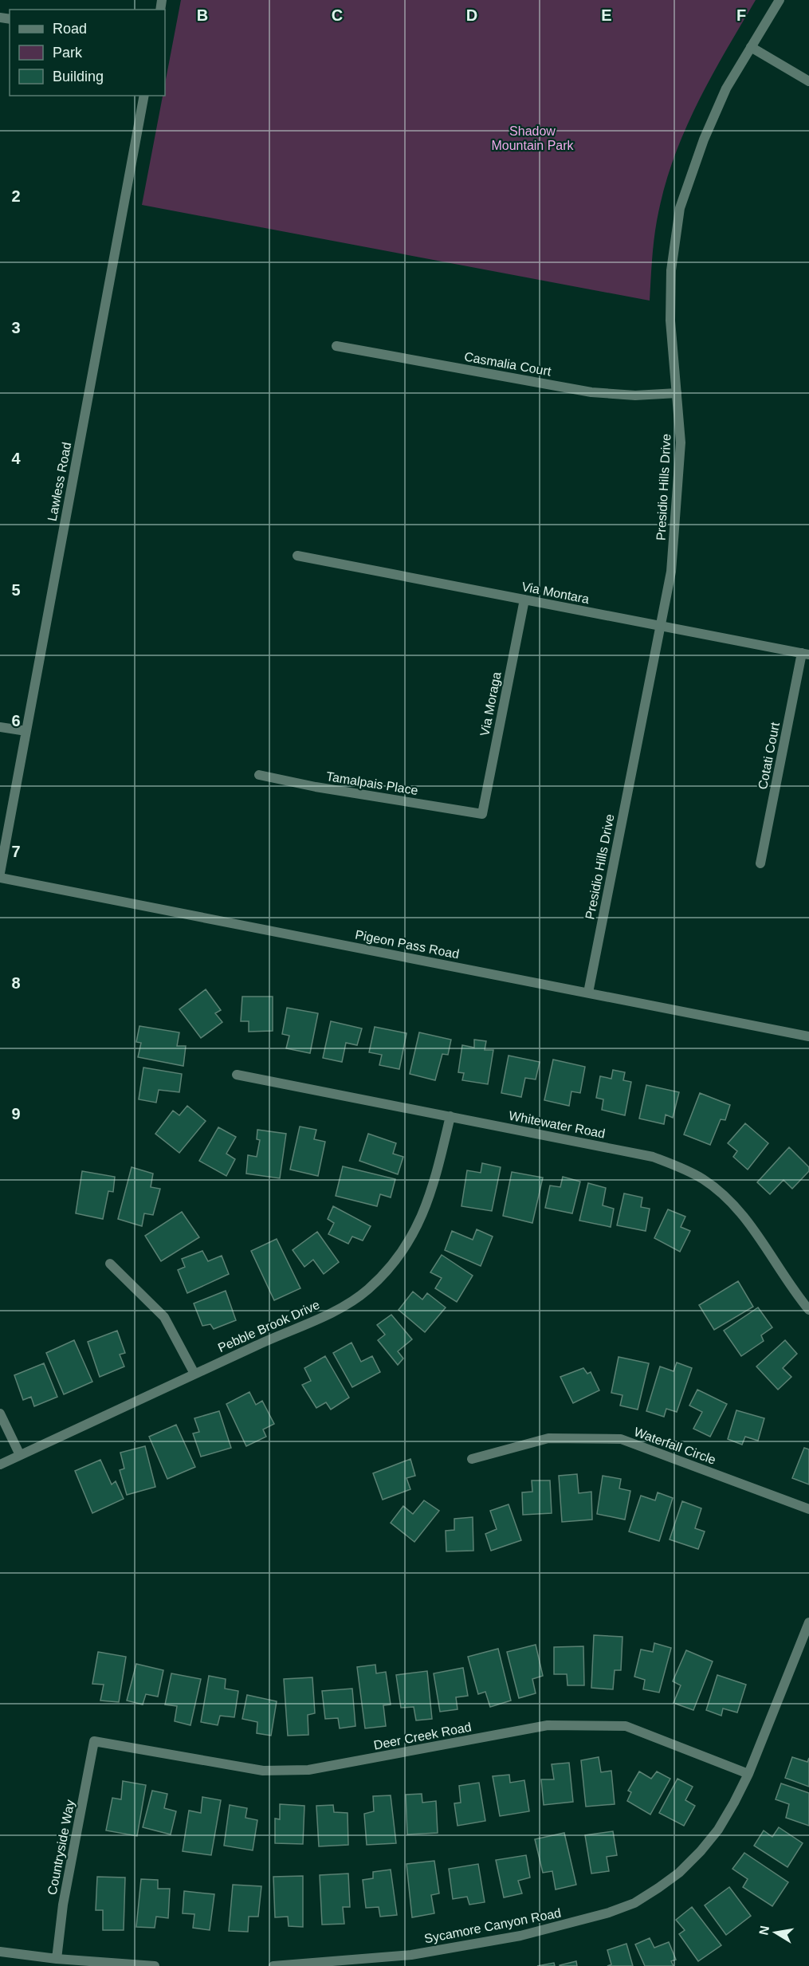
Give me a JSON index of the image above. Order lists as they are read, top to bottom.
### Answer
{
  "streets": {
    "street": [
      "Casmalia Court",
      "Lawless Road",
      "Presidio Hills Drive",
      "Via Montara",
      "Via Moraga",
      "Cotati Court",
      "Tamalpais Place",
      "Pigeon Pass Road",
      "Whitewater Road",
      "Pebble Brook Drive",
      "Waterfall Circle",
      "Deer Creek Road",
      "Countryside Way",
      "Sycamore Canyon Road"
    ]
  },
  "crossings": [
    ["Casmalia Court", "Presidio Hills Drive"],
    ["Presidio Hills Drive", "Via Montara"],
    ["Presidio Hills Drive", "Pigeon Pass Road"],
    ["Via Montara", "Via Moraga"],
    ["Via Montara", "Cotati Court"],
    ["Via Moraga", "Tamalpais Place"],
    ["Whitewater Road", "Pebble Brook Drive"],
    ["Deer Creek Road", "Countryside Way"],
    ["Deer Creek Road", "Sycamore Canyon Road"]
  ],
  "parks": ["Shadow Mountain Park"],
  "legend": ["Road", "Park", "Building"],
  "north": "left",
  "grid": {
    "columns": [
      "B",
      "C",
      "D",
      "E",
      "F"
    ],
    "rows": [
      "2",
      "3",
      "4",
      "5",
      "6",
      "7",
      "8",
      "9"
    ]
  }
}
